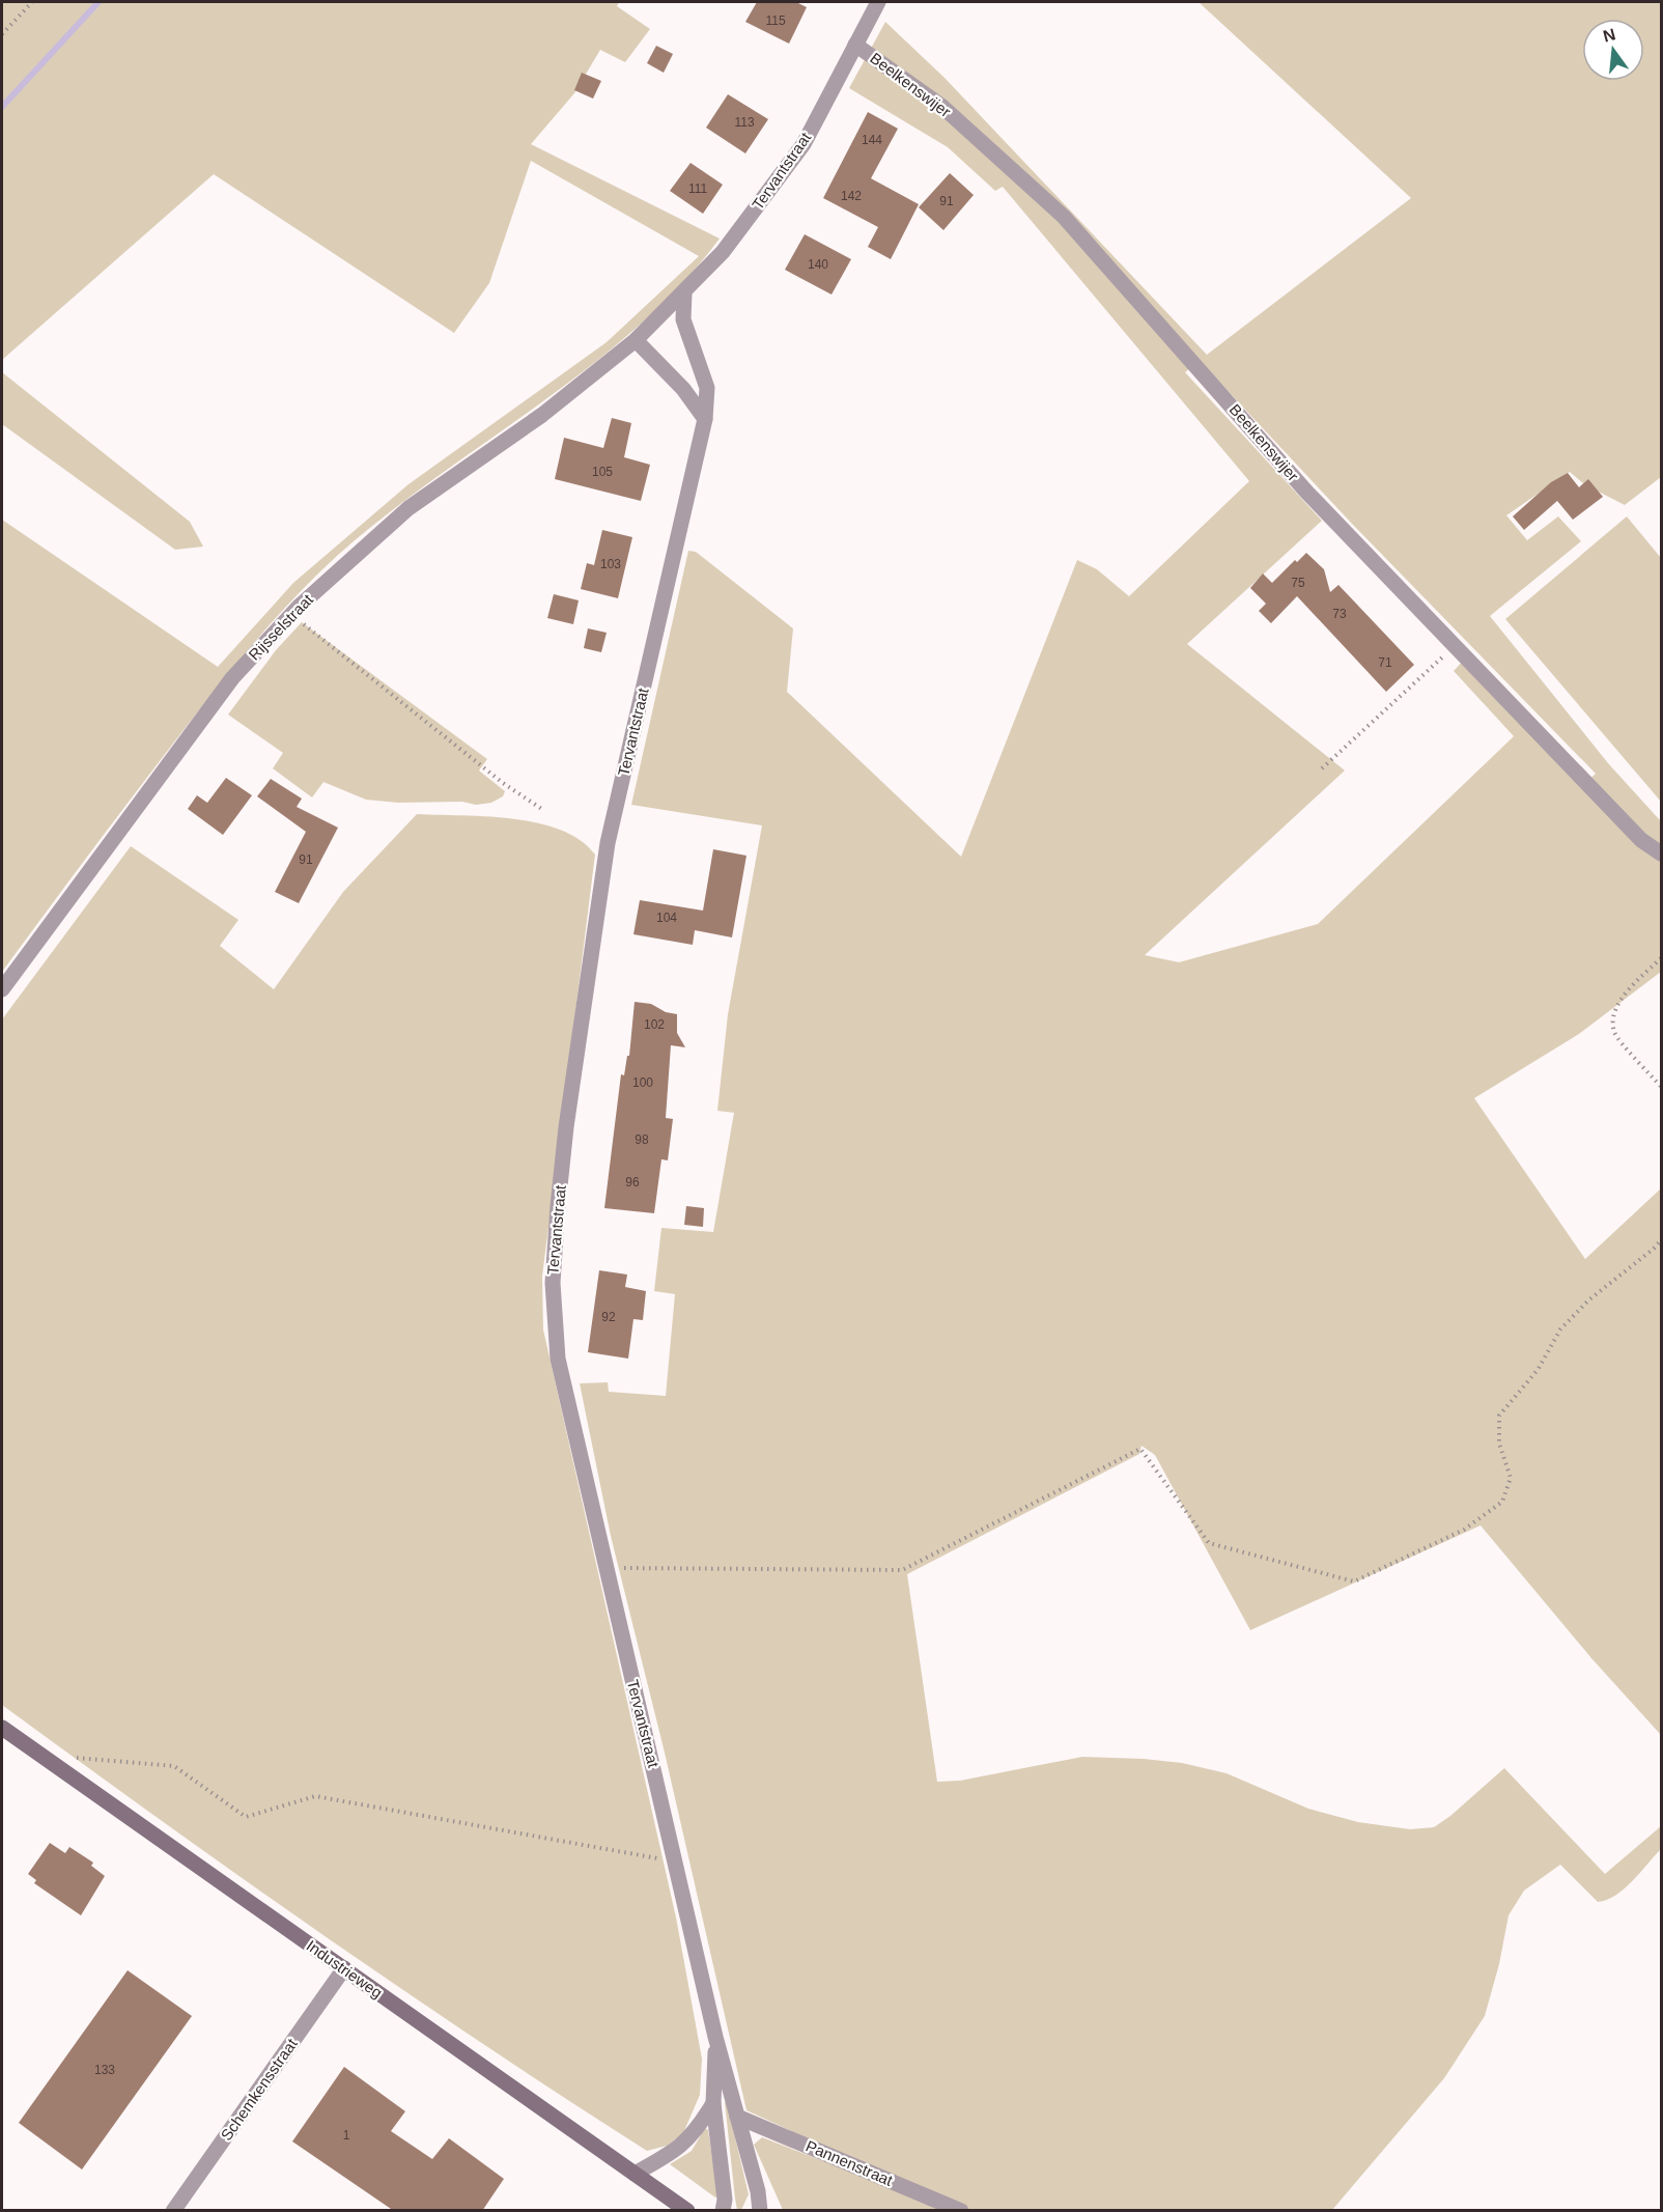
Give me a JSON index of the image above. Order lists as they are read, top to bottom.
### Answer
{
  "streets": {
    "main road": ["Industrieweg"],
    "street": [
      "Beelkenswijer",
      "Tervantstraat",
      "Rijsselstraat",
      "Schemkensstraat",
      "Pannenstraat"
    ]
  },
  "crossings": [
    ["Beelkenswijer", "Tervantstraat"],
    ["Tervantstraat", "Rijsselstraat"],
    ["Tervantstraat", "Industrieweg"],
    ["Tervantstraat", "Pannenstraat"],
    ["Industrieweg", "Schemkensstraat"]
  ],
  "house_numbers": [
    "115",
    "113",
    "144",
    "111",
    "142",
    "91",
    "140",
    "105",
    "103",
    "75",
    "73",
    "71",
    "91",
    "104",
    "102",
    "100",
    "98",
    "96",
    "92",
    "133",
    "1"
  ],
  "north": "top"
}
